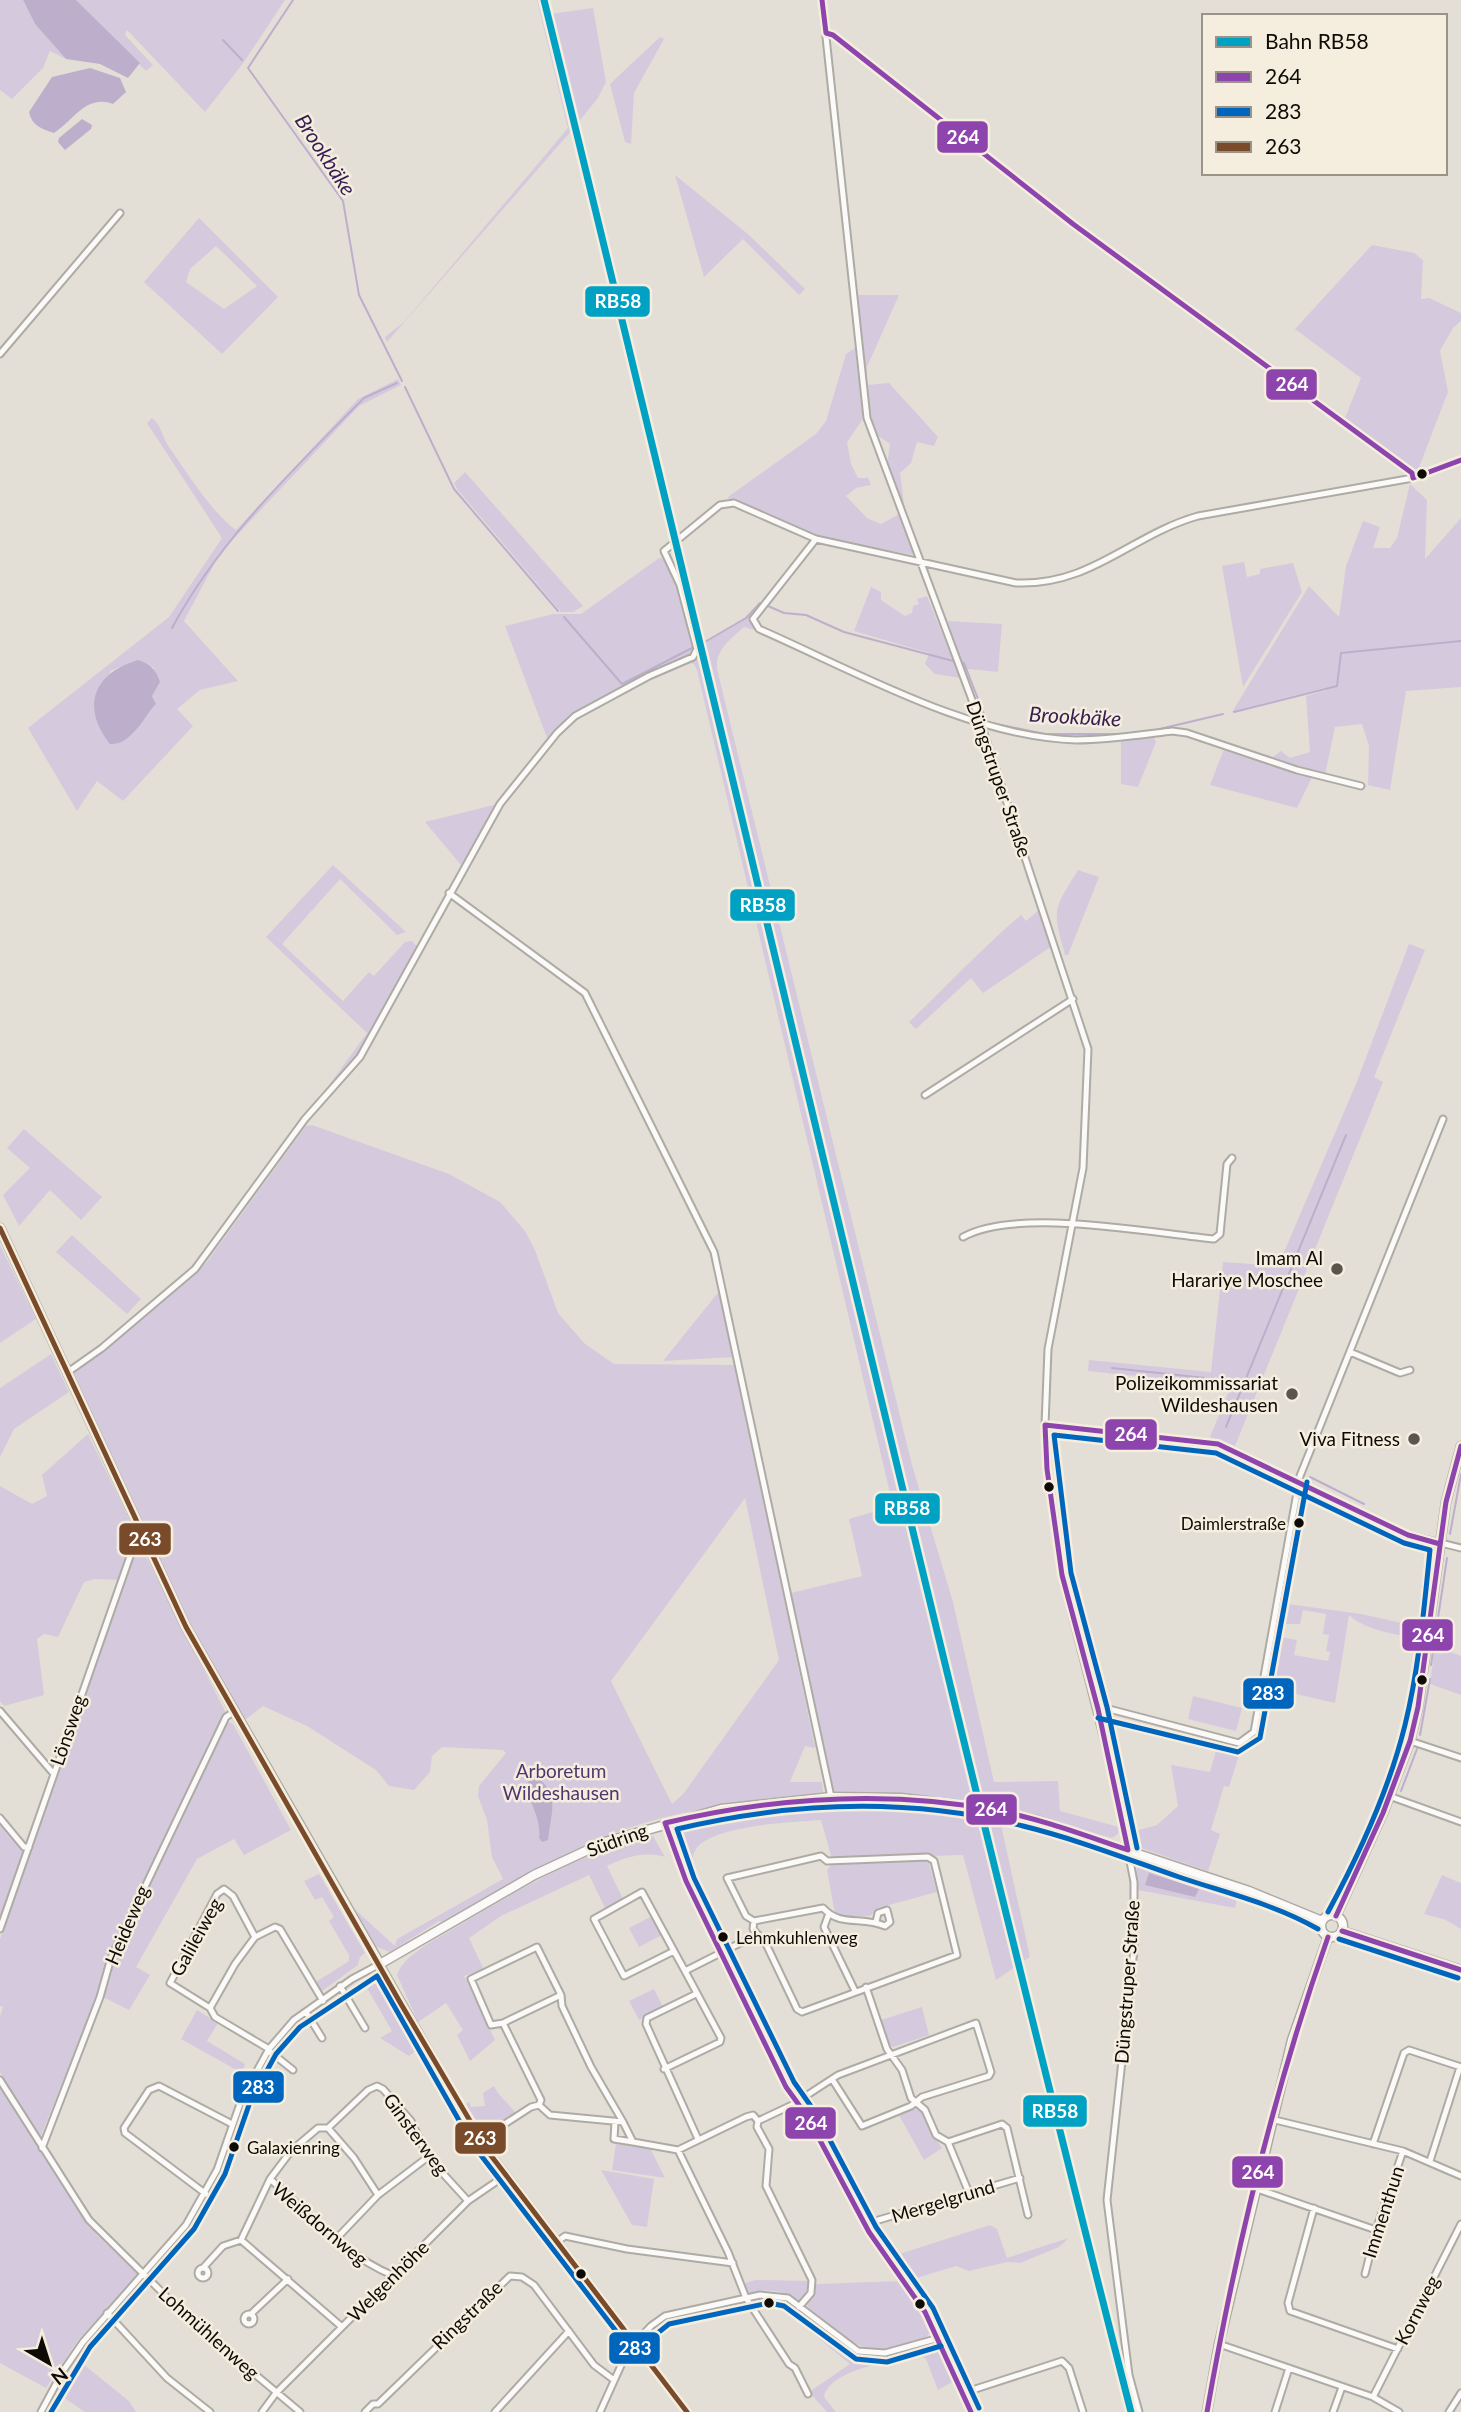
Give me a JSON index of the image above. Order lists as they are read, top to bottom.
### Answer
{
  "streets": {
    "main road": ["Südring"],
    "street": [
      "Düngstruper Straße",
      "Lönsweg",
      "Heideweg",
      "Galileiweg",
      "Ginsterweg",
      "Mergelgrund",
      "Immenthun",
      "Weißdornweg",
      "Welgenhöhe",
      "Kornweg",
      "Ringstraße",
      "Lohmühlenweg"
    ]
  },
  "crossings": [
    ["Düngstruper Straße", "Südring"],
    ["Heideweg", "Lohmühlenweg"],
    ["Ginsterweg", "Welgenhöhe"],
    ["Weißdornweg", "Welgenhöhe"],
    ["Welgenhöhe", "Lohmühlenweg"]
  ],
  "water": ["Brookbäke"],
  "parks": ["Arboretum Wildeshausen"],
  "places": [
    "Imam Al Harariye Moschee",
    "Polizeikommissariat Wildeshausen",
    "Viva Fitness",
    "Daimlerstraße",
    "Lehmkuhlenweg",
    "Galaxienring"
  ],
  "lines": [
    "rail line RB58",
    "transit line 264",
    "transit line 263",
    "transit line 283"
  ],
  "legend": [
    "Bahn RB58",
    "264",
    "283",
    "263"
  ],
  "north": "bottom right"
}
